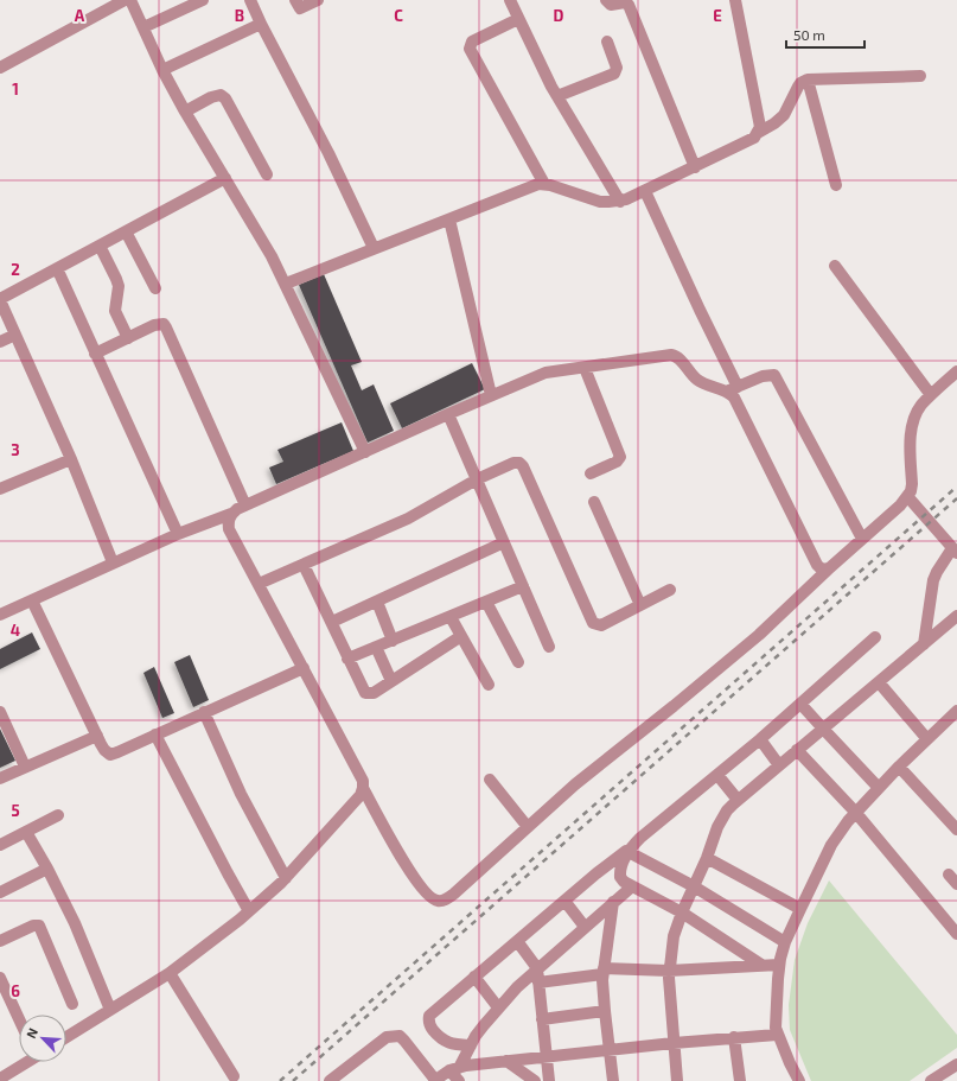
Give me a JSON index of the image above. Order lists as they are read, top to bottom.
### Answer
{
  "scale_bar": "50 m",
  "north": "top left",
  "grid": {
    "columns": [
      "A",
      "B",
      "C",
      "D",
      "E"
    ],
    "rows": [
      "1",
      "2",
      "3",
      "4",
      "5",
      "6"
    ]
  }
}
